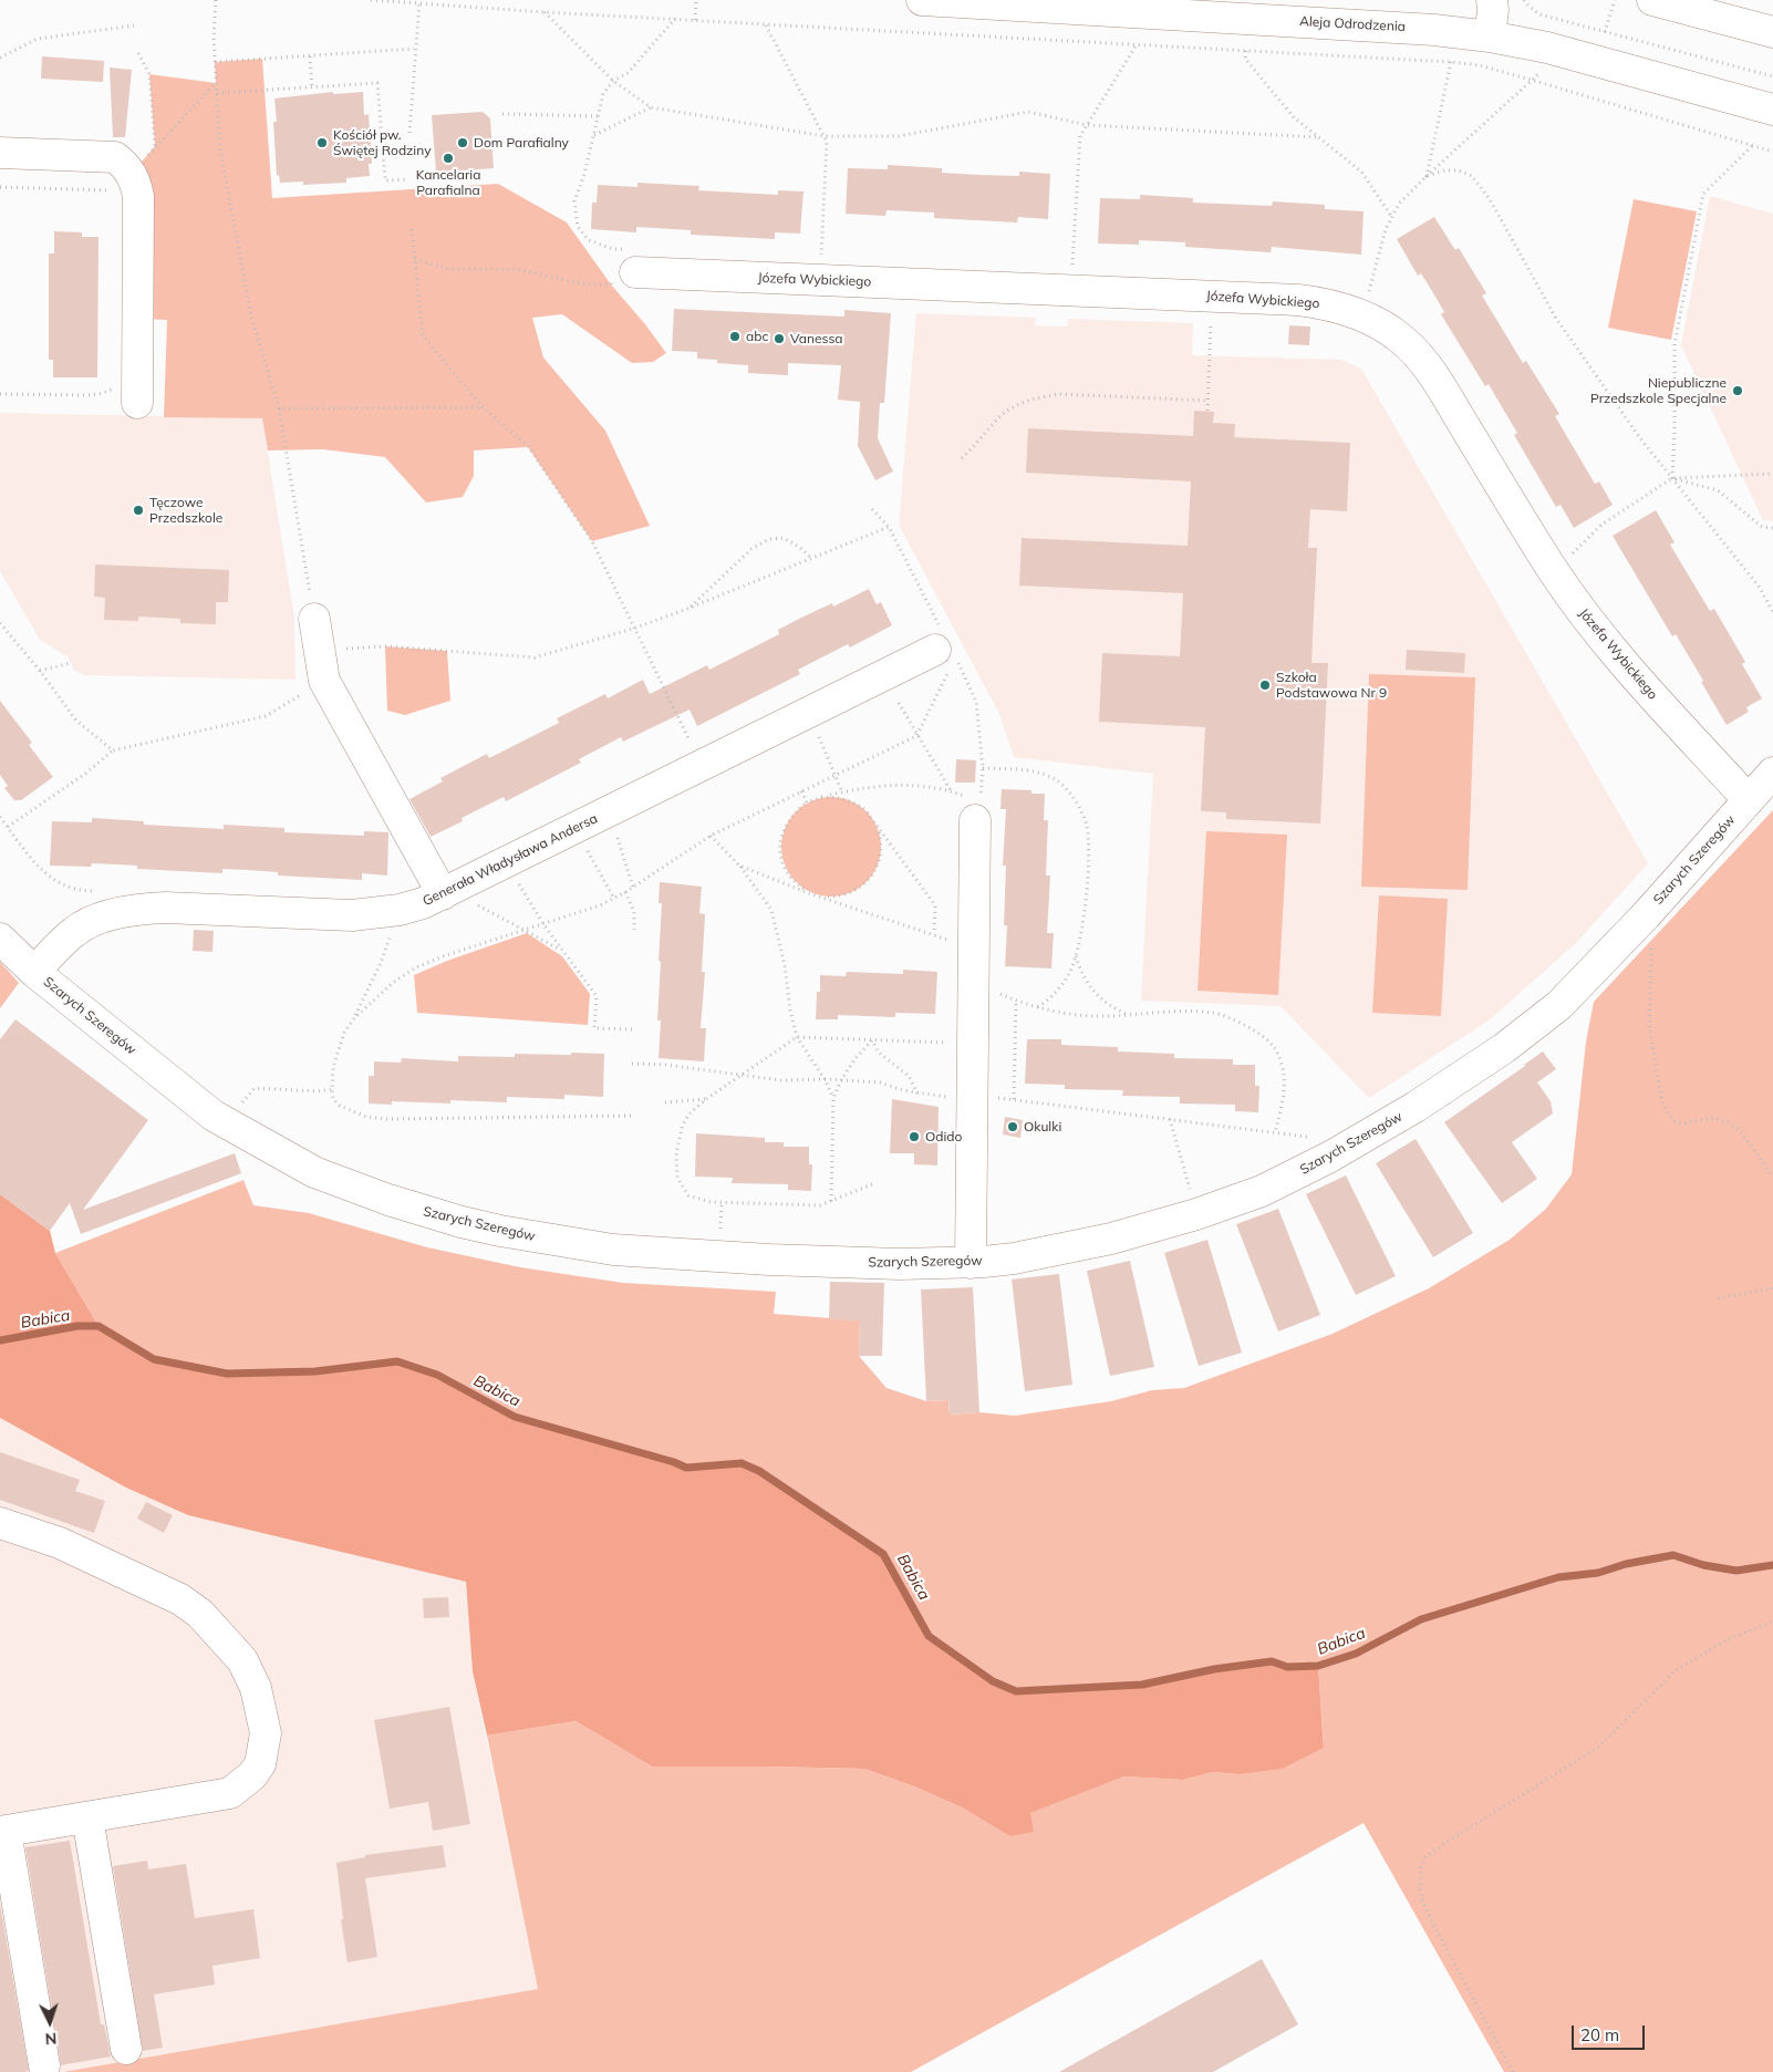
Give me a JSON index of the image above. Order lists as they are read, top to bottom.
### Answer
{
  "streets": {
    "street": [
      "Aleja Odrodzenia",
      "Józefa Wybickiego",
      "Generała Władysława Andersa",
      "Szarych Szeregów"
    ]
  },
  "crossings": [
    ["Józefa Wybickiego", "Szarych Szeregów"],
    ["Generała Władysława Andersa", "Szarych Szeregów"]
  ],
  "water": ["Babica"],
  "places": [
    "Kościół pw. Świętej Rodziny",
    "Dom Parafialny",
    "Kancelaria Parafialna",
    "abc",
    "Vanessa",
    "Niepubliczne Przedszkole Specjalne",
    "Tęczowe Przedszkole",
    "Szkoła Podstawowa Nr 9",
    "Okulki",
    "Odido"
  ],
  "scale_bar": "20 m",
  "north": "bottom"
}
